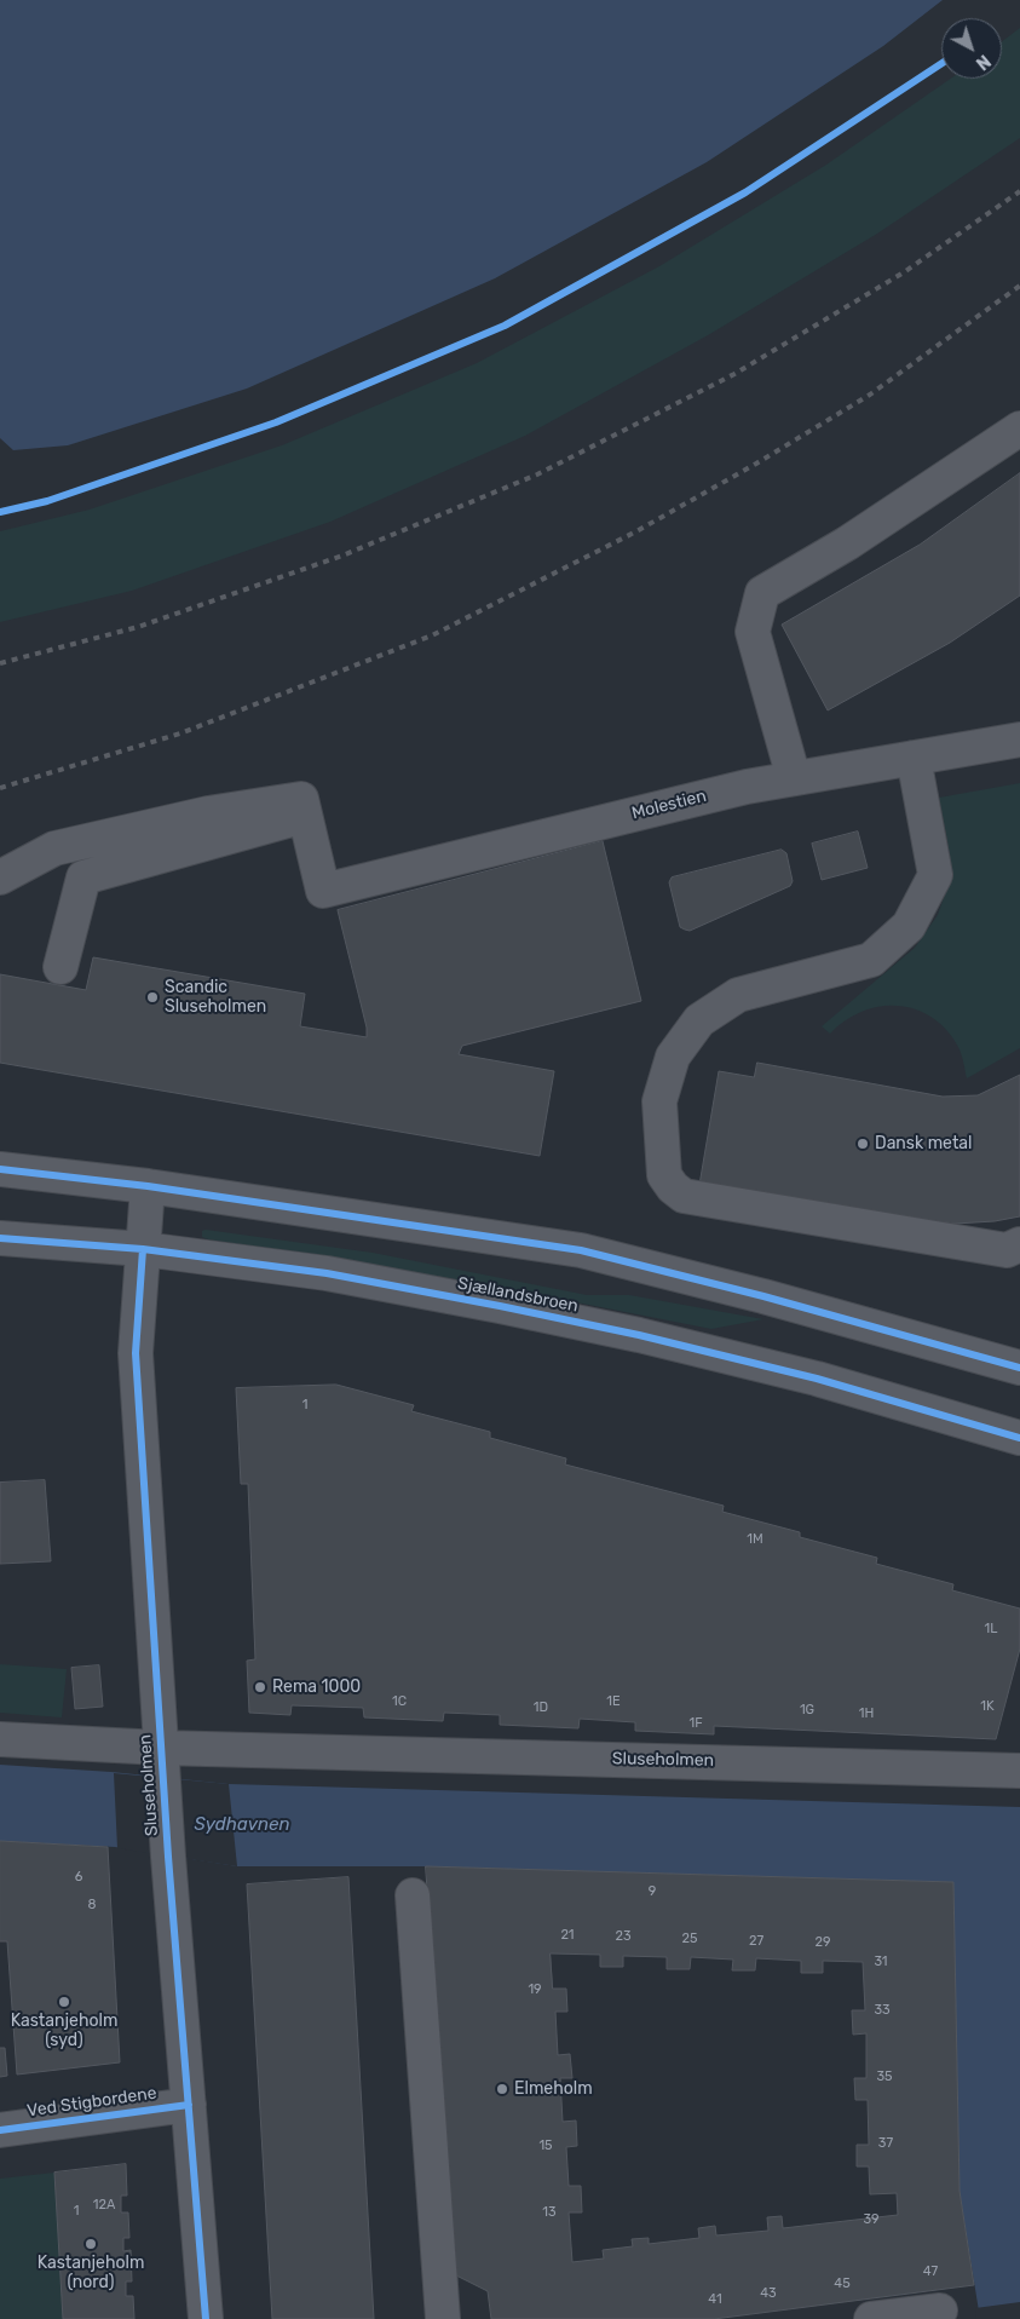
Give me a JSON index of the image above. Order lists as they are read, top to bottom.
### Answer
{
  "streets": {
    "street": [
      "Molestien",
      "Sjællandsbroen",
      "Sluseholmen",
      "Ved Stigbordene"
    ]
  },
  "crossings": [
    ["Sjællandsbroen", "Sluseholmen"],
    ["Sluseholmen", "Ved Stigbordene"]
  ],
  "water": ["Sydhavnen"],
  "places": [
    "Scandic Sluseholmen",
    "Dansk metal",
    "Rema 1000",
    "Kastanjeholm (syd)",
    "Elmeholm",
    "Kastanjeholm (nord)"
  ],
  "house_numbers": [
    "1",
    "1M",
    "1L",
    "1C",
    "1E",
    "1K",
    "1D",
    "1G",
    "1H",
    "1F",
    "6",
    "9",
    "8",
    "21",
    "23",
    "25",
    "27",
    "29",
    "31",
    "19",
    "33",
    "35",
    "37",
    "15",
    "12A",
    "1",
    "13",
    "39",
    "47",
    "45",
    "43",
    "41"
  ],
  "north": "bottom right"
}
